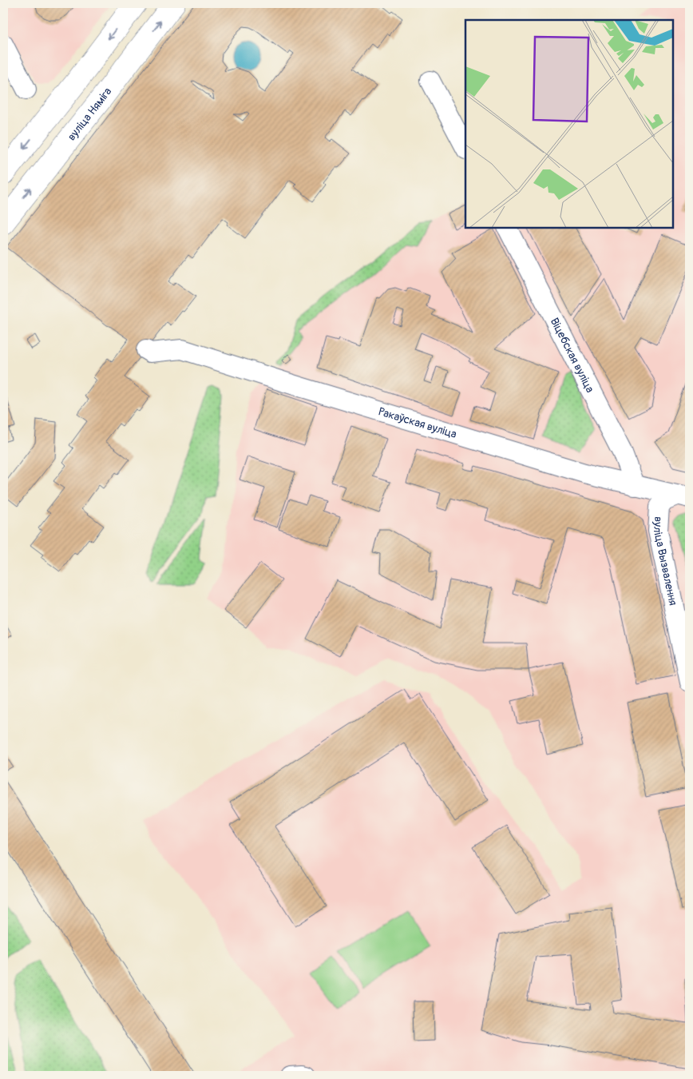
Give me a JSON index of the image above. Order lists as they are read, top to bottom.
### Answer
{
  "streets": {
    "main road": ["вуліца Няміга"],
    "street": ["Віцебская вуліца", "Ракаўская вуліца", "вуліца Вызвалення"]
  },
  "crossings": [
    ["Віцебская вуліца", "Ракаўская вуліца"],
    ["Ракаўская вуліца", "вуліца Вызвалення"]
  ]
}
